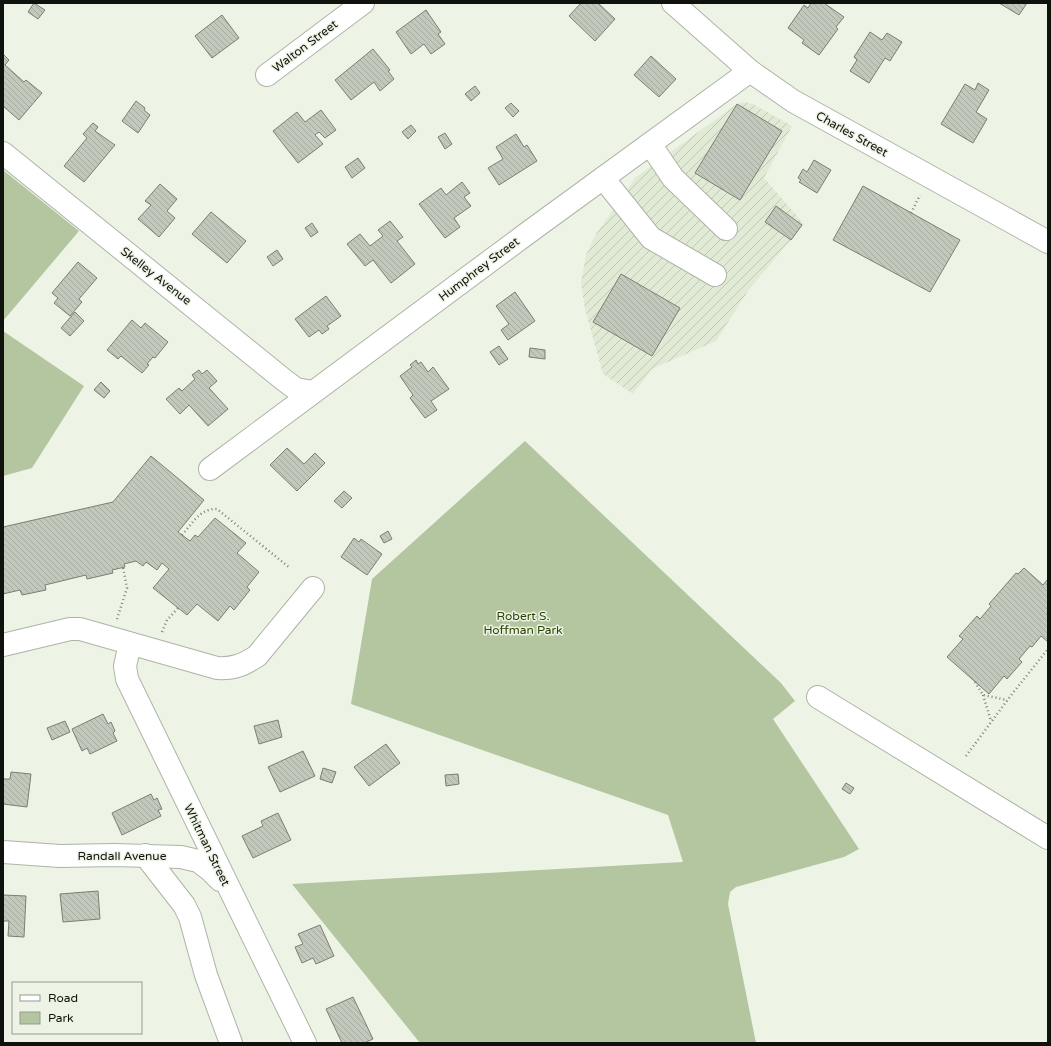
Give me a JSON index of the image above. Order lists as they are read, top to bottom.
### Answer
{
  "streets": {
    "street": [
      "Walton Street",
      "Charles Street",
      "Humphrey Street",
      "Skelley Avenue",
      "Whitman Street",
      "Randall Avenue"
    ]
  },
  "crossings": [
    ["Charles Street", "Humphrey Street"],
    ["Humphrey Street", "Skelley Avenue"],
    ["Whitman Street", "Randall Avenue"]
  ],
  "parks": ["Robert S. Hoffman Park"],
  "legend": ["Road", "Park"]
}
